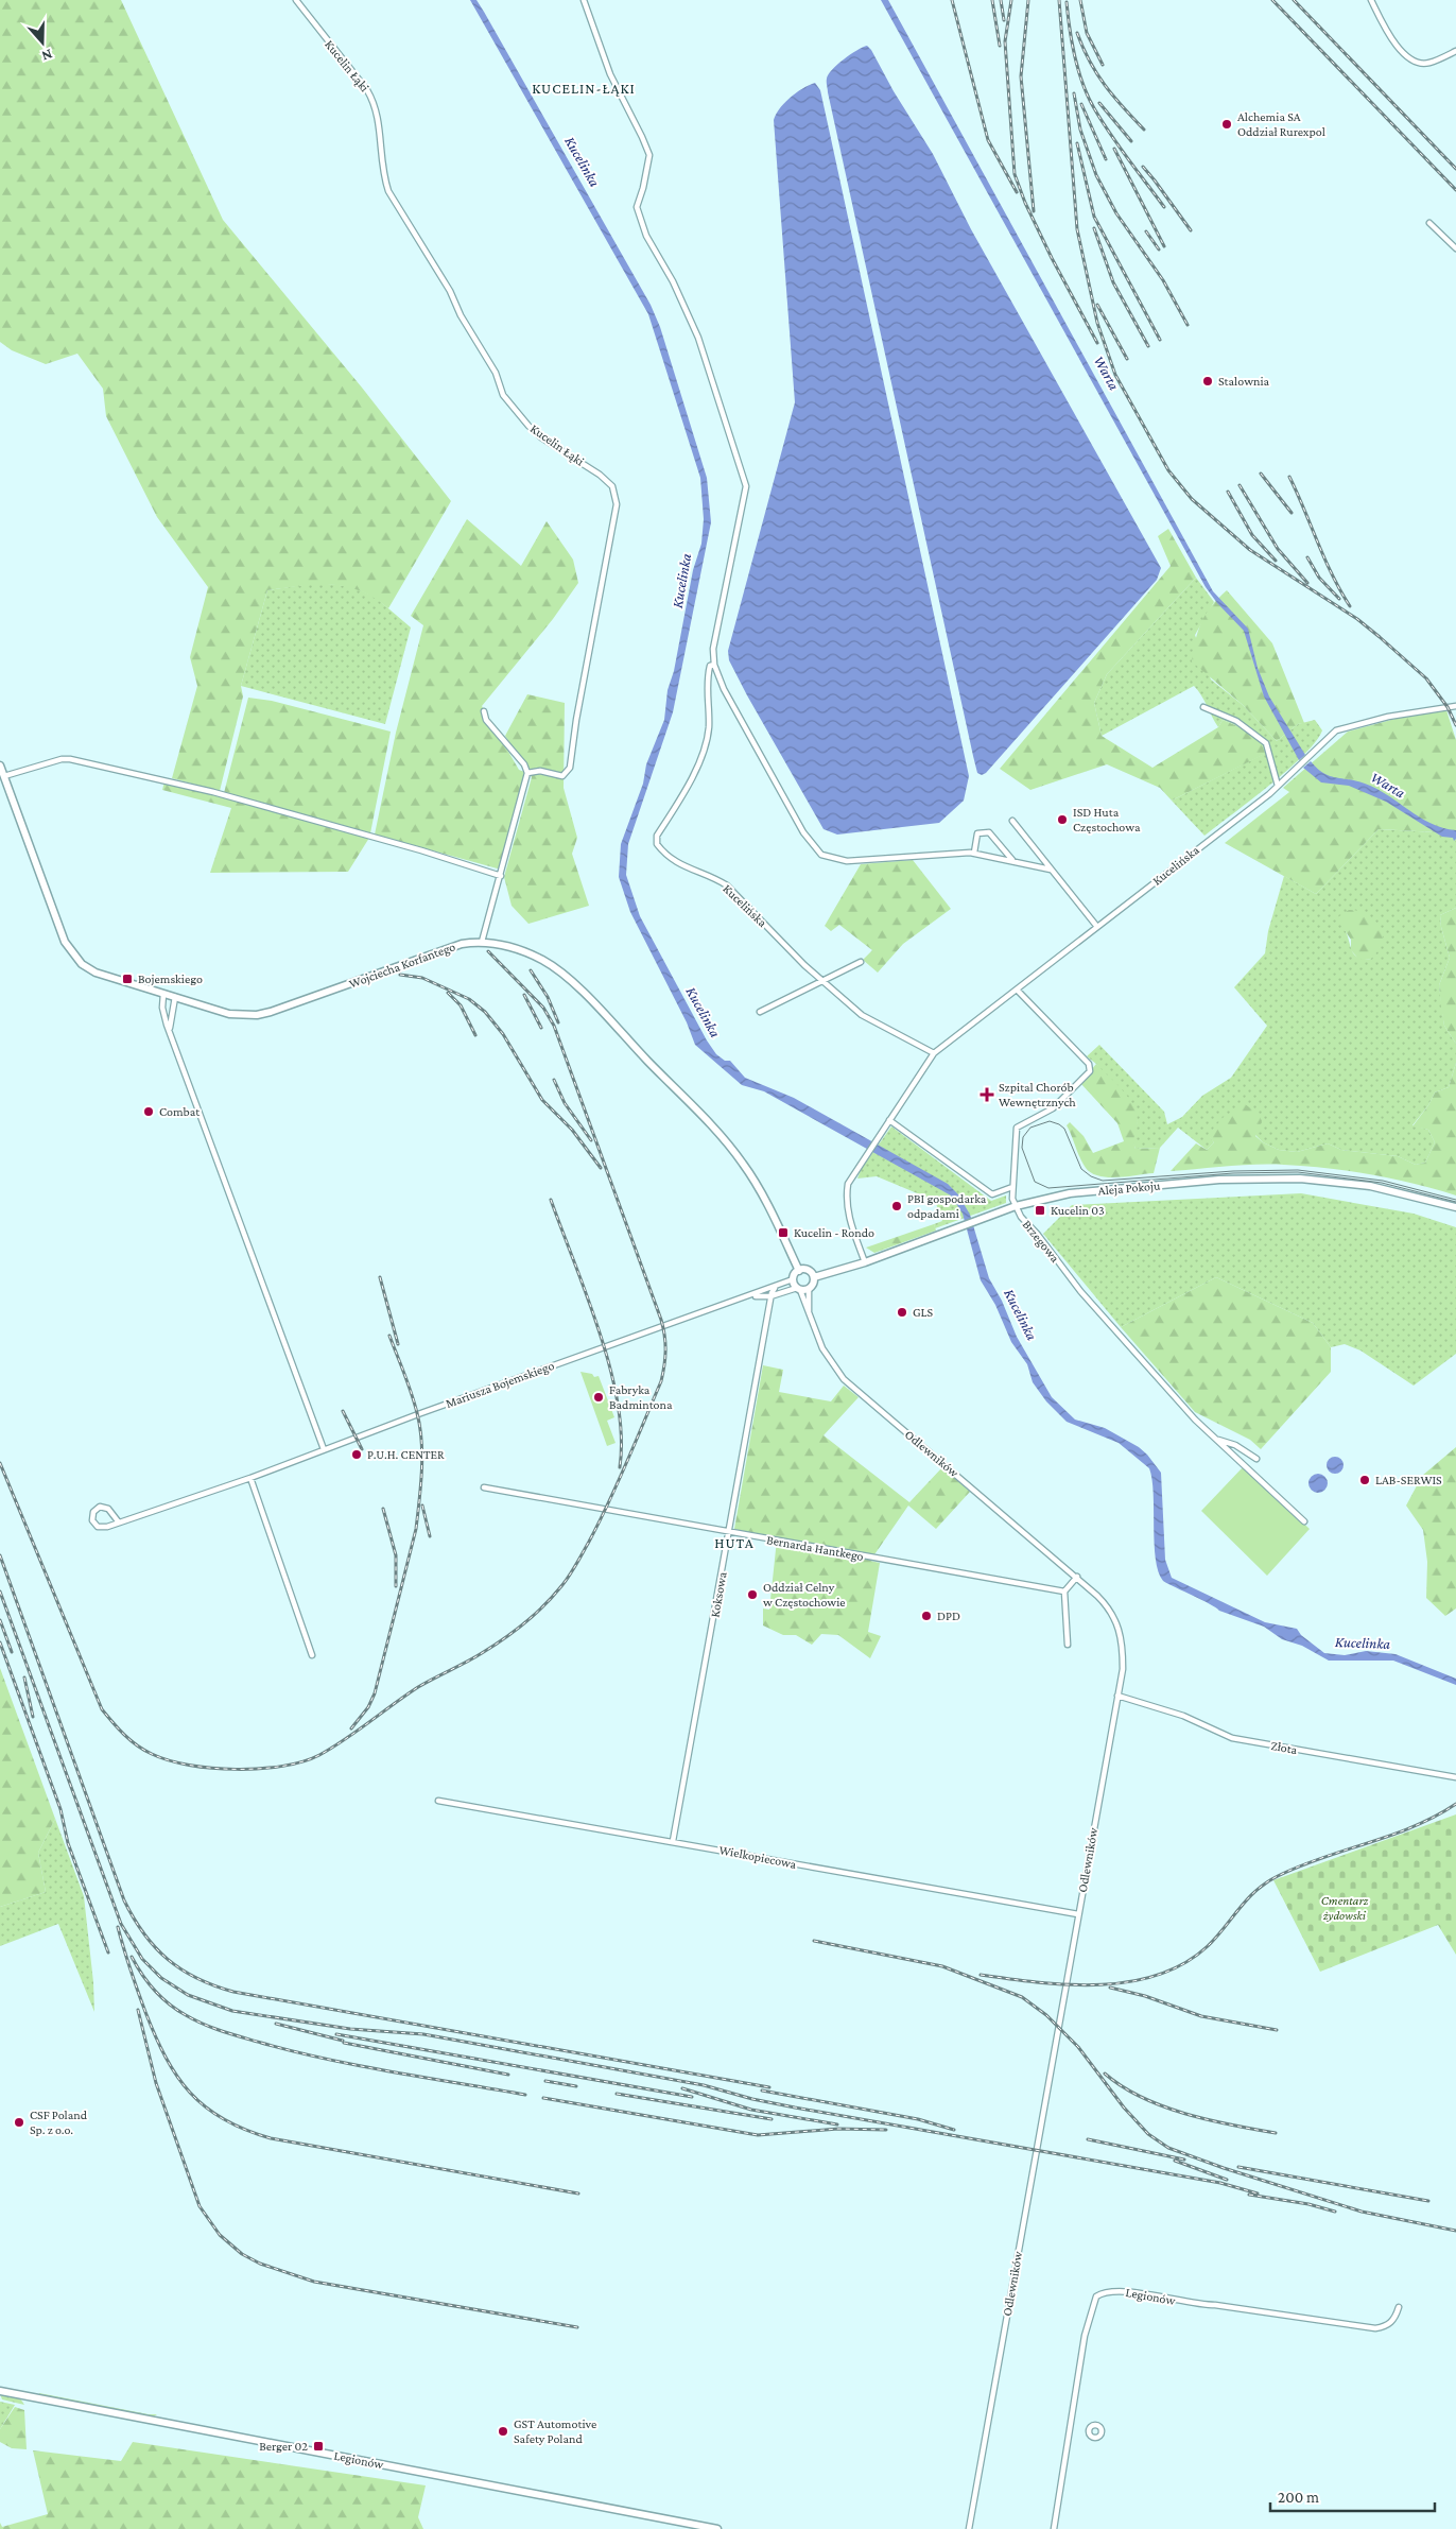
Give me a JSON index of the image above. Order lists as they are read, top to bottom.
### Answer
{
  "streets": {
    "street": [
      "Kucelin Łąki",
      "Kucelińska",
      "Wojciecha Korfantego",
      "Aleja Pokoju",
      "Brzegowa",
      "Mariusza Bojemskiego",
      "Odlewników",
      "Bernarda Hantkego",
      "Koksowa",
      "Złota",
      "Wielkopiecowa",
      "Legionów"
    ]
  },
  "crossings": [
    ["Kucelińska", "Aleja Pokoju"],
    ["Kucelińska", "Brzegowa"],
    ["Wojciecha Korfantego", "Aleja Pokoju"],
    ["Wojciecha Korfantego", "Mariusza Bojemskiego"],
    ["Wojciecha Korfantego", "Odlewników"],
    ["Aleja Pokoju", "Brzegowa"],
    ["Aleja Pokoju", "Mariusza Bojemskiego"],
    ["Aleja Pokoju", "Odlewników"],
    ["Mariusza Bojemskiego", "Odlewników"],
    ["Mariusza Bojemskiego", "Koksowa"],
    ["Odlewników", "Złota"],
    ["Odlewników", "Wielkopiecowa"],
    ["Bernarda Hantkego", "Koksowa"],
    ["Koksowa", "Wielkopiecowa"]
  ],
  "districts": ["KUCELIN-ŁĄKI", "HUTA"],
  "water": ["Kucelinka", "Warta"],
  "parks": ["Cmentarz żydowski"],
  "places": {
    "other": [
      "Alchemia SA Oddział Rurexpol",
      "Stalownia",
      "ISD Huta Częstochowa",
      "Combat",
      "PBI gospodarka odpadami",
      "GLS",
      "Fabryka Badmintona",
      "P.U.H. CENTER",
      "LAB-SERWIS",
      "Oddział Celny w Częstochowie",
      "DPD",
      "CSF Poland Sp. z o.o.",
      "GST Automotive Safety Poland"
    ],
    "transit": [
      "Bojemskiego",
      "Kucelin 03",
      "Kucelin - Rondo",
      "Berger 02"
    ],
    "health": ["Szpital Chorób Wewnętrznych"]
  },
  "scale_bar": "200 m",
  "north": "bottom"
}
